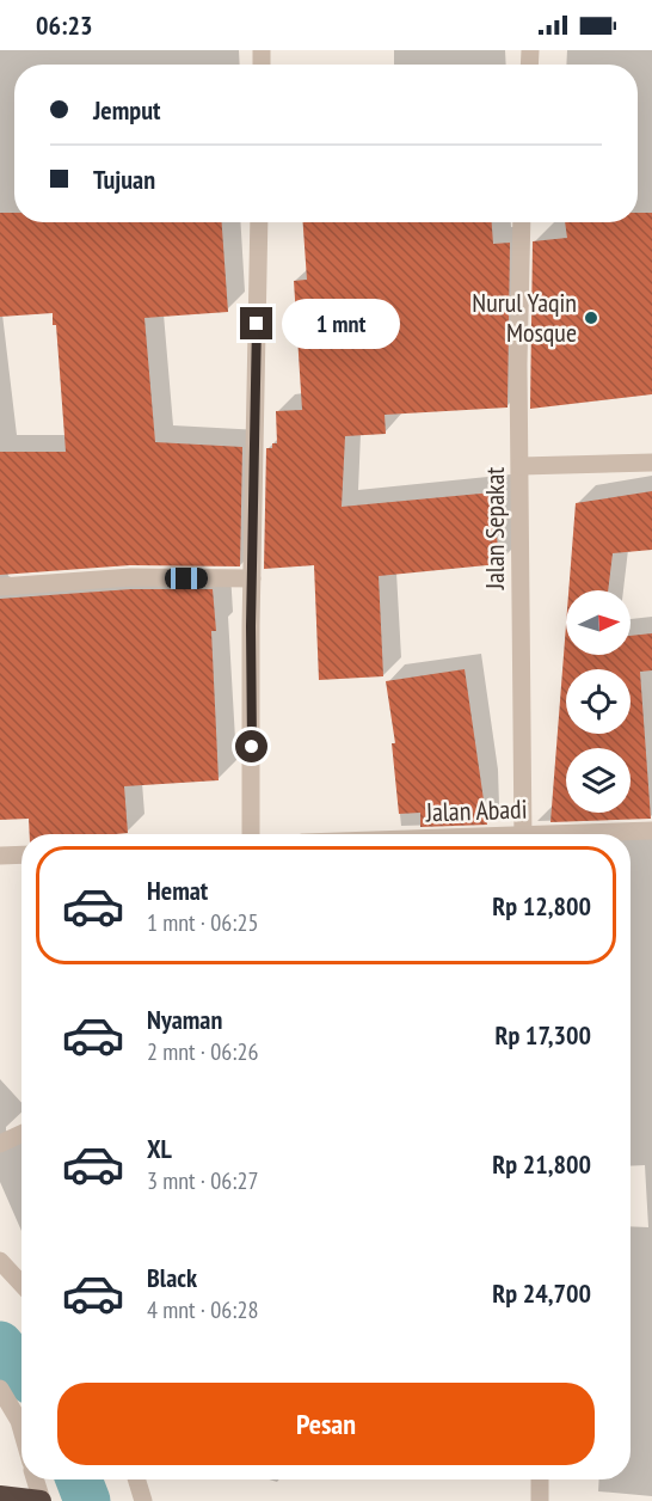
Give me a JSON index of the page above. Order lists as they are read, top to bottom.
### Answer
{
  "streets": {
    "street": ["Jalan Sepakat", "Jalan Abadi"]
  },
  "places": ["Nurul Yaqin Mosque"],
  "north": "right",
  "page": {
    "status": "06:23",
    "banner": ["Jemput", "Tujuan"],
    "bubble": "1 mnt",
    "list": [
      {
        "name": "Hemat",
        "note": "1 mnt · 06:25",
        "value": "Rp 12,800"
      },
      {
        "name": "Nyaman",
        "note": "2 mnt · 06:26",
        "value": "Rp 17,300"
      },
      {
        "name": "XL",
        "note": "3 mnt · 06:27",
        "value": "Rp 21,800"
      },
      {
        "name": "Black",
        "note": "4 mnt · 06:28",
        "value": "Rp 24,700"
      }
    ],
    "buttons": "Pesan"
  }
}
